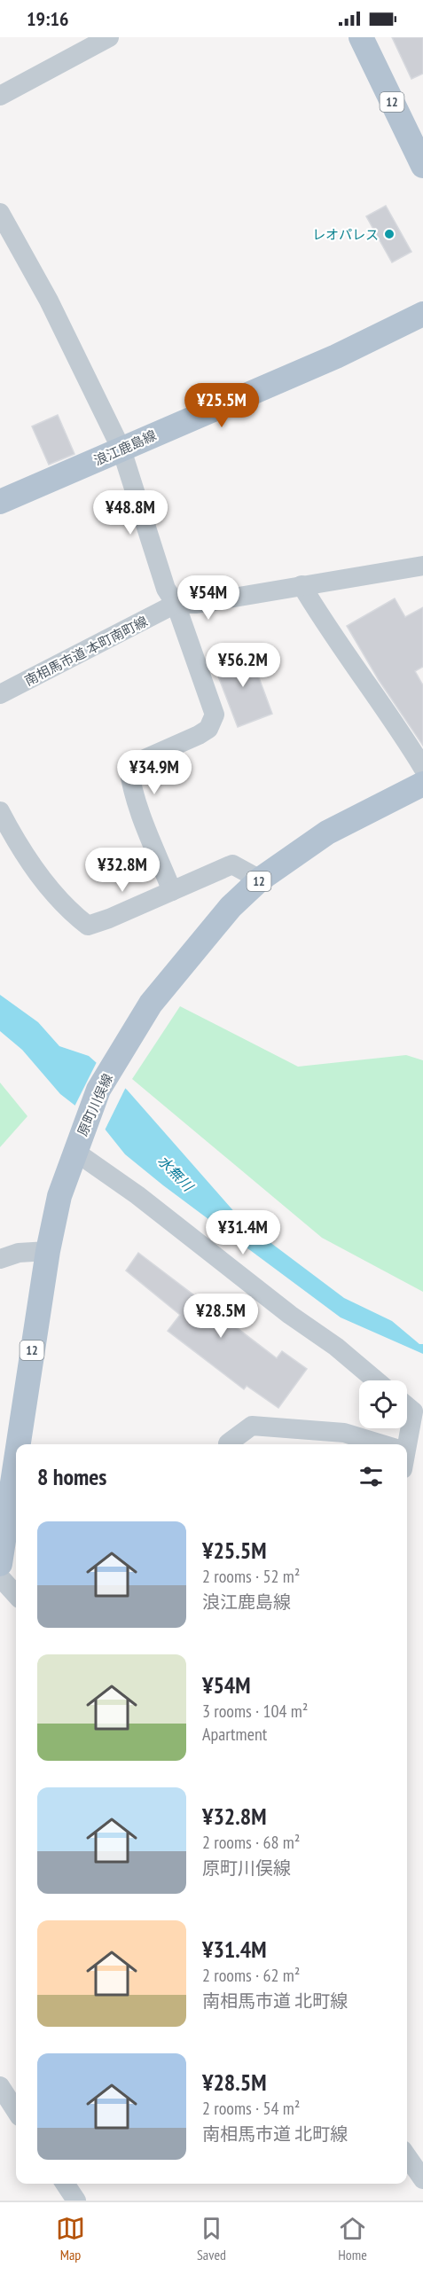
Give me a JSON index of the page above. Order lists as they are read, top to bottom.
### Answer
{
  "streets": {
    "main road": ["12", "浪江鹿島線", "原町川俣線"],
    "street": ["南相馬市道 本町南町線"]
  },
  "water": ["水無川"],
  "places": ["レオパレス"],
  "page": {
    "status": "19:16",
    "price": [
      "¥25.5M",
      "¥48.8M",
      "¥54M",
      "¥56.2M",
      "¥34.9M",
      "¥32.8M",
      "¥31.4M",
      "¥28.5M"
    ],
    "heading": "8 homes",
    "list": [
      {
        "name": "¥25.5M",
        "note": "2 rooms · 52 m² · 浪江鹿島線"
      },
      {
        "name": "¥54M",
        "note": "3 rooms · 104 m² · Apartment"
      },
      {
        "name": "¥32.8M",
        "note": "2 rooms · 68 m² · 原町川俣線"
      },
      {
        "name": "¥31.4M",
        "note": "2 rooms · 62 m² · 南相馬市道 北町線"
      },
      {
        "name": "¥28.5M",
        "note": "2 rooms · 54 m² · 南相馬市道 北町線"
      }
    ],
    "tabs": ["Map", "Saved", "Home"]
  }
}
